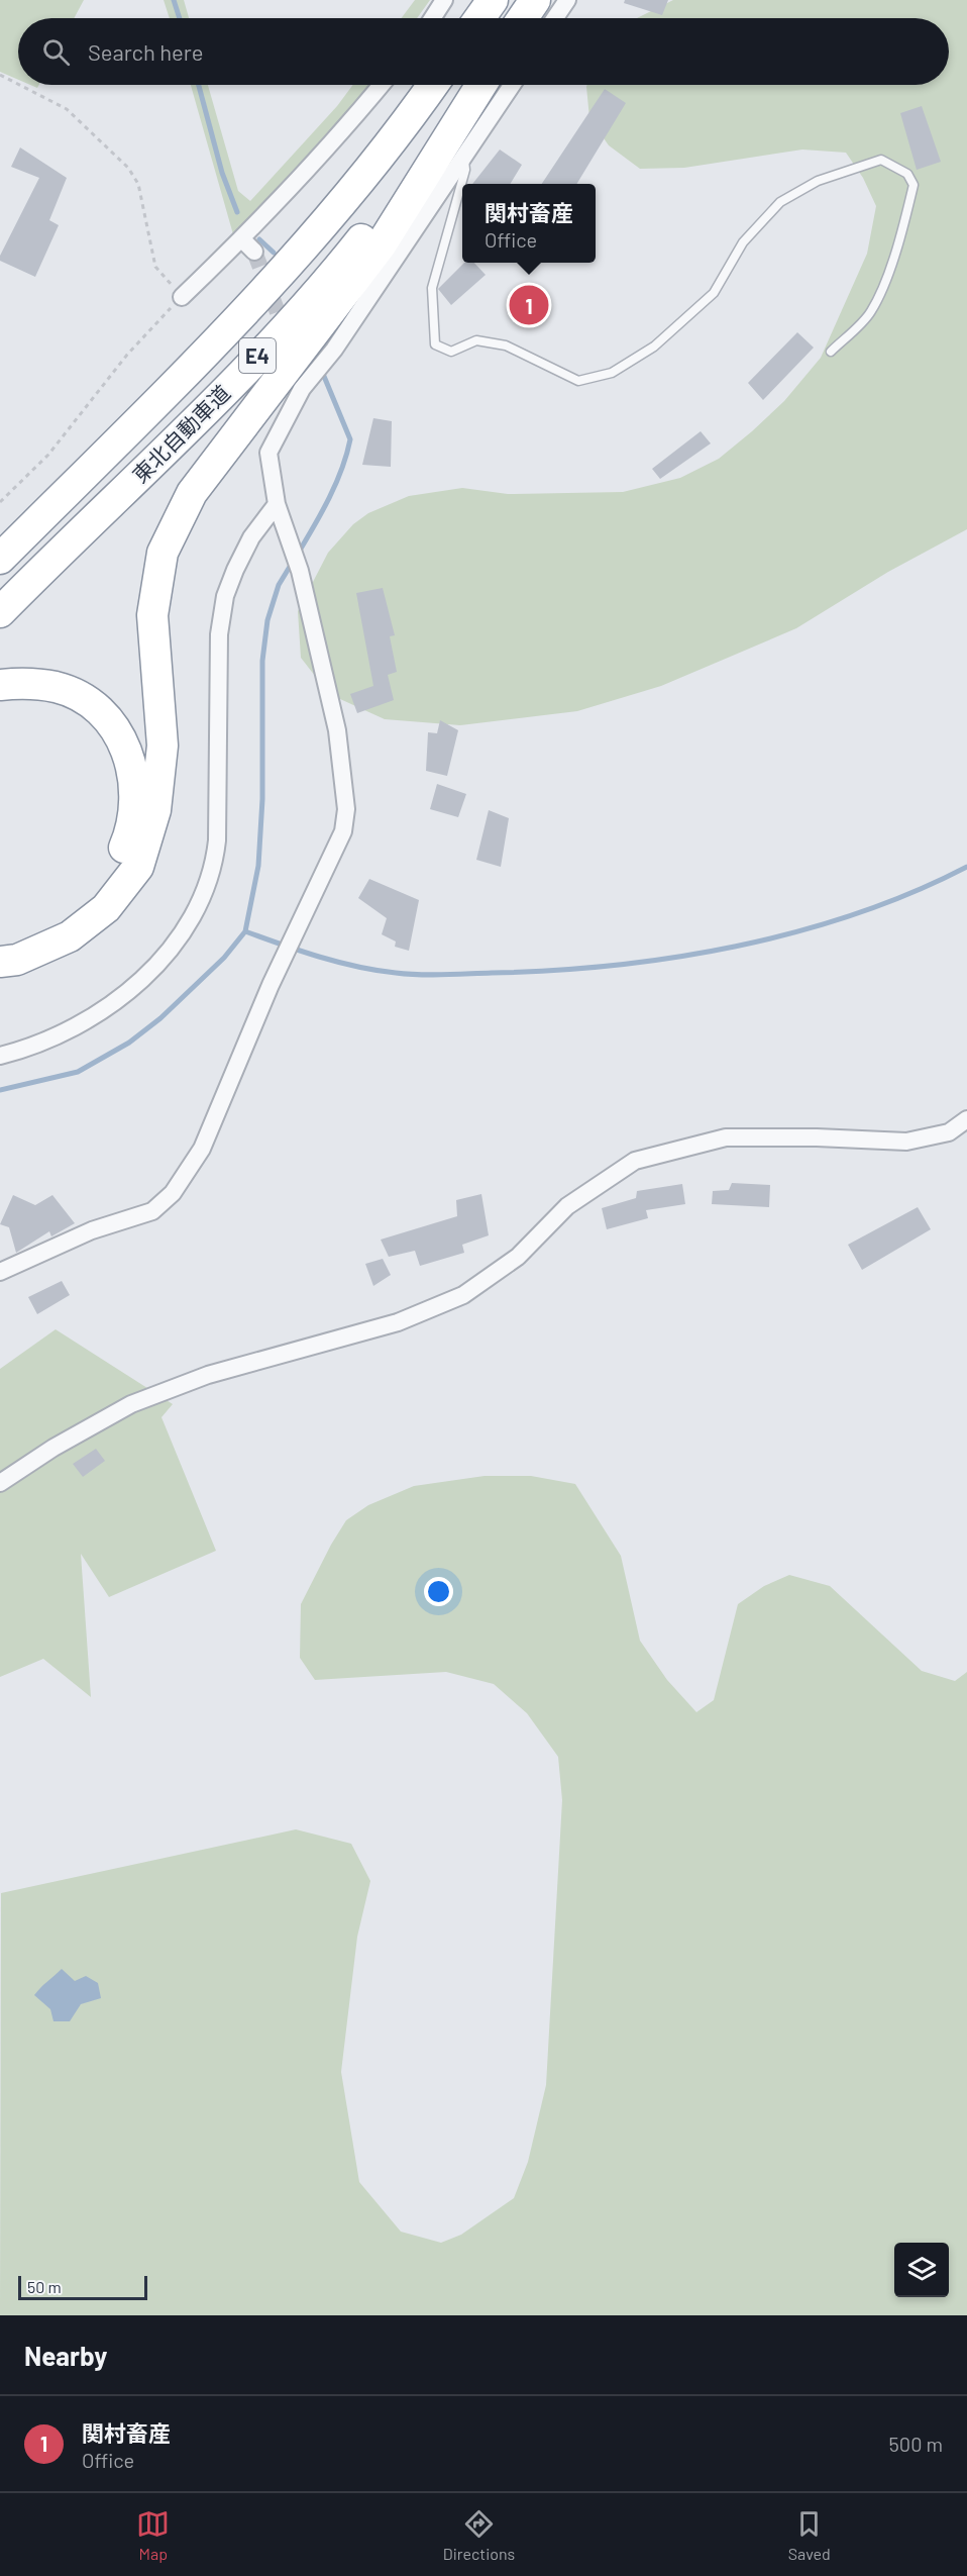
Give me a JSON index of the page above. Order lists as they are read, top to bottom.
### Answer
{
  "streets": {
    "highway": ["E4", "東北自動車道"]
  },
  "scale_bar": "50 m",
  "page": {
    "search": "Search here",
    "popup": ["関村畜産", "Office"],
    "pins": "1",
    "scale": "50 m",
    "heading": "Nearby",
    "list": [
      {
        "mark": "1",
        "name": "関村畜産",
        "note": "Office",
        "value": "500 m"
      }
    ],
    "nav": ["Map", "Directions", "Saved"]
  }
}
